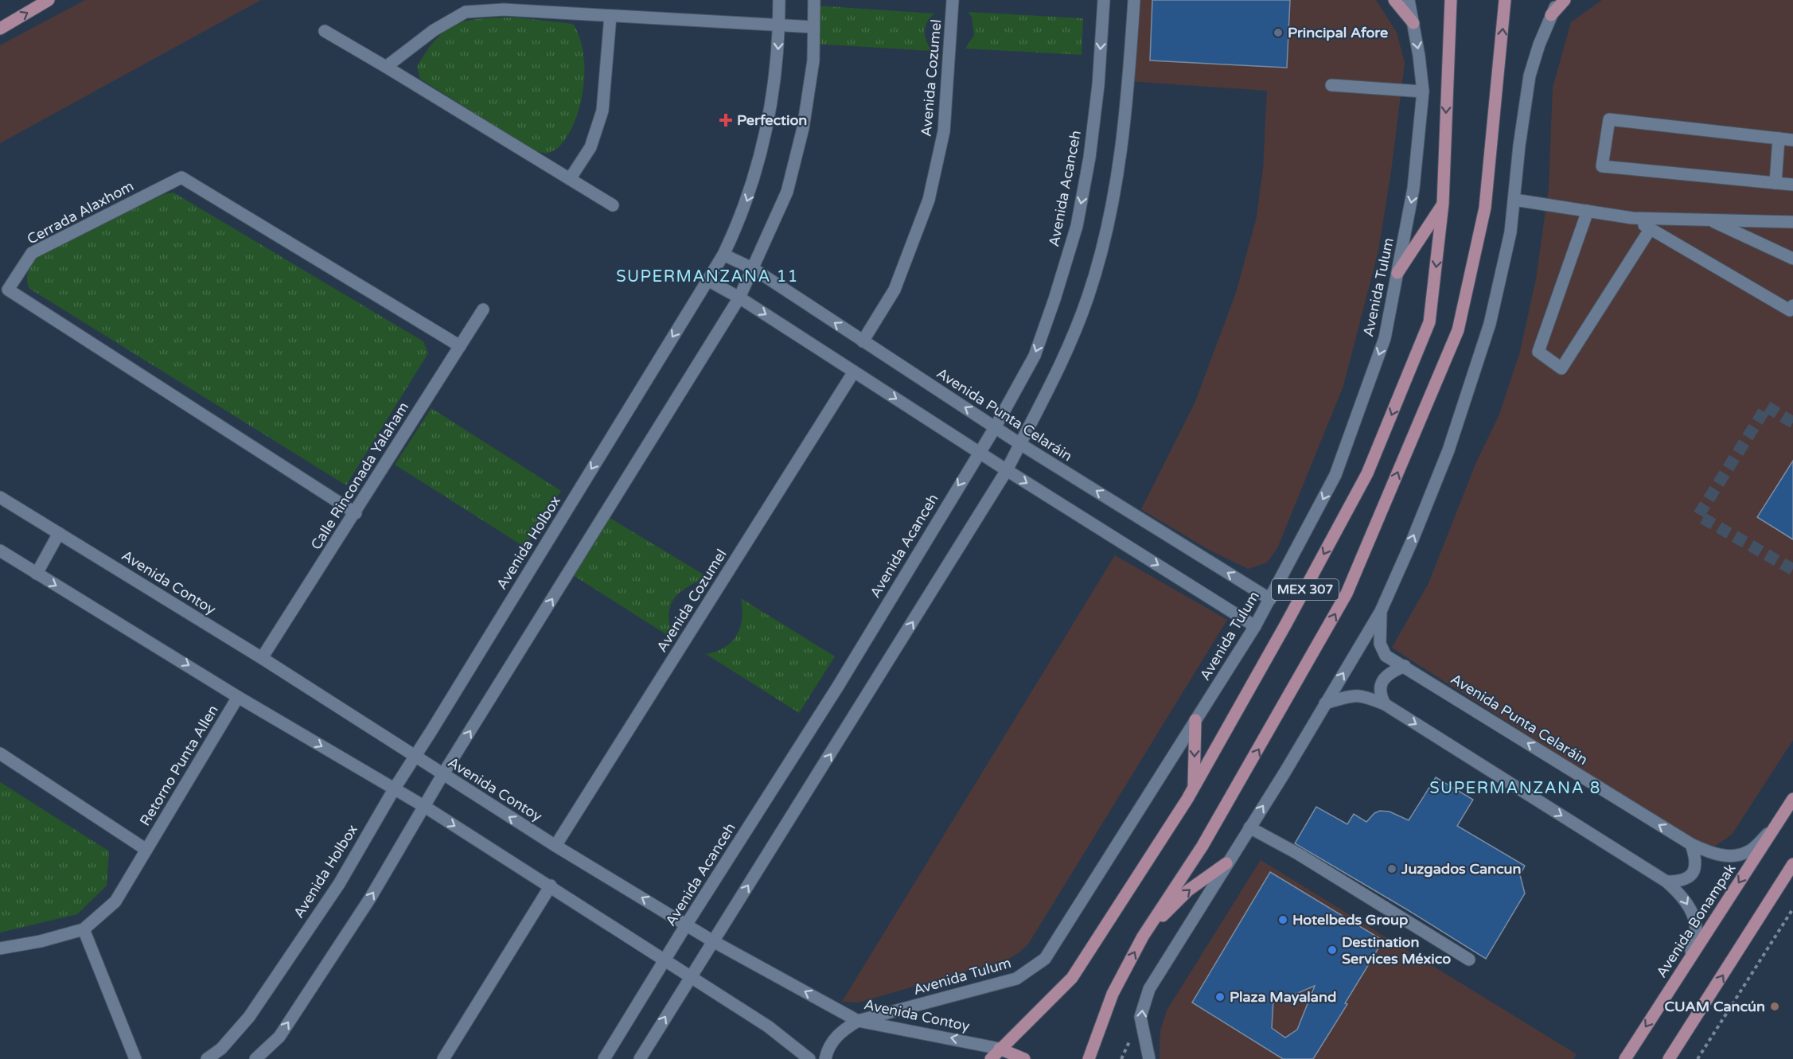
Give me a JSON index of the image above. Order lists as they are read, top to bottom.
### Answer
{
  "streets": {
    "main road": ["MEX 307", "Avenida Bonampak"],
    "street": [
      "Avenida Cozumel",
      "Avenida Acanceh",
      "Cerrada Alaxhom",
      "Avenida Tulum",
      "Avenida Punta Celaráin",
      "Calle Rinconada Yalaham",
      "Avenida Holbox",
      "Avenida Contoy",
      "Retorno Punta Allen"
    ]
  },
  "crossings": [
    ["Avenida Cozumel", "Avenida Punta Celaráin"],
    ["Avenida Cozumel", "Avenida Contoy"],
    ["Avenida Acanceh", "Avenida Punta Celaráin"],
    ["Avenida Acanceh", "Avenida Contoy"],
    ["Cerrada Alaxhom", "Calle Rinconada Yalaham"],
    ["Avenida Tulum", "Avenida Punta Celaráin"],
    ["Avenida Tulum", "Avenida Contoy"],
    ["Avenida Punta Celaráin", "Avenida Holbox"],
    ["Avenida Punta Celaráin", "Avenida Bonampak"],
    ["Calle Rinconada Yalaham", "Avenida Contoy"],
    ["Avenida Holbox", "Avenida Contoy"],
    ["Avenida Contoy", "MEX 307"]
  ],
  "districts": ["SUPERMANZANA 11", "SUPERMANZANA 8"],
  "places": {
    "other": [
      "Principal Afore",
      "Juzgados Cancun",
      "Hotelbeds Group",
      "Destination Services México",
      "Plaza Mayaland",
      "CUAM Cancún"
    ],
    "health": ["Perfection"]
  }
}
